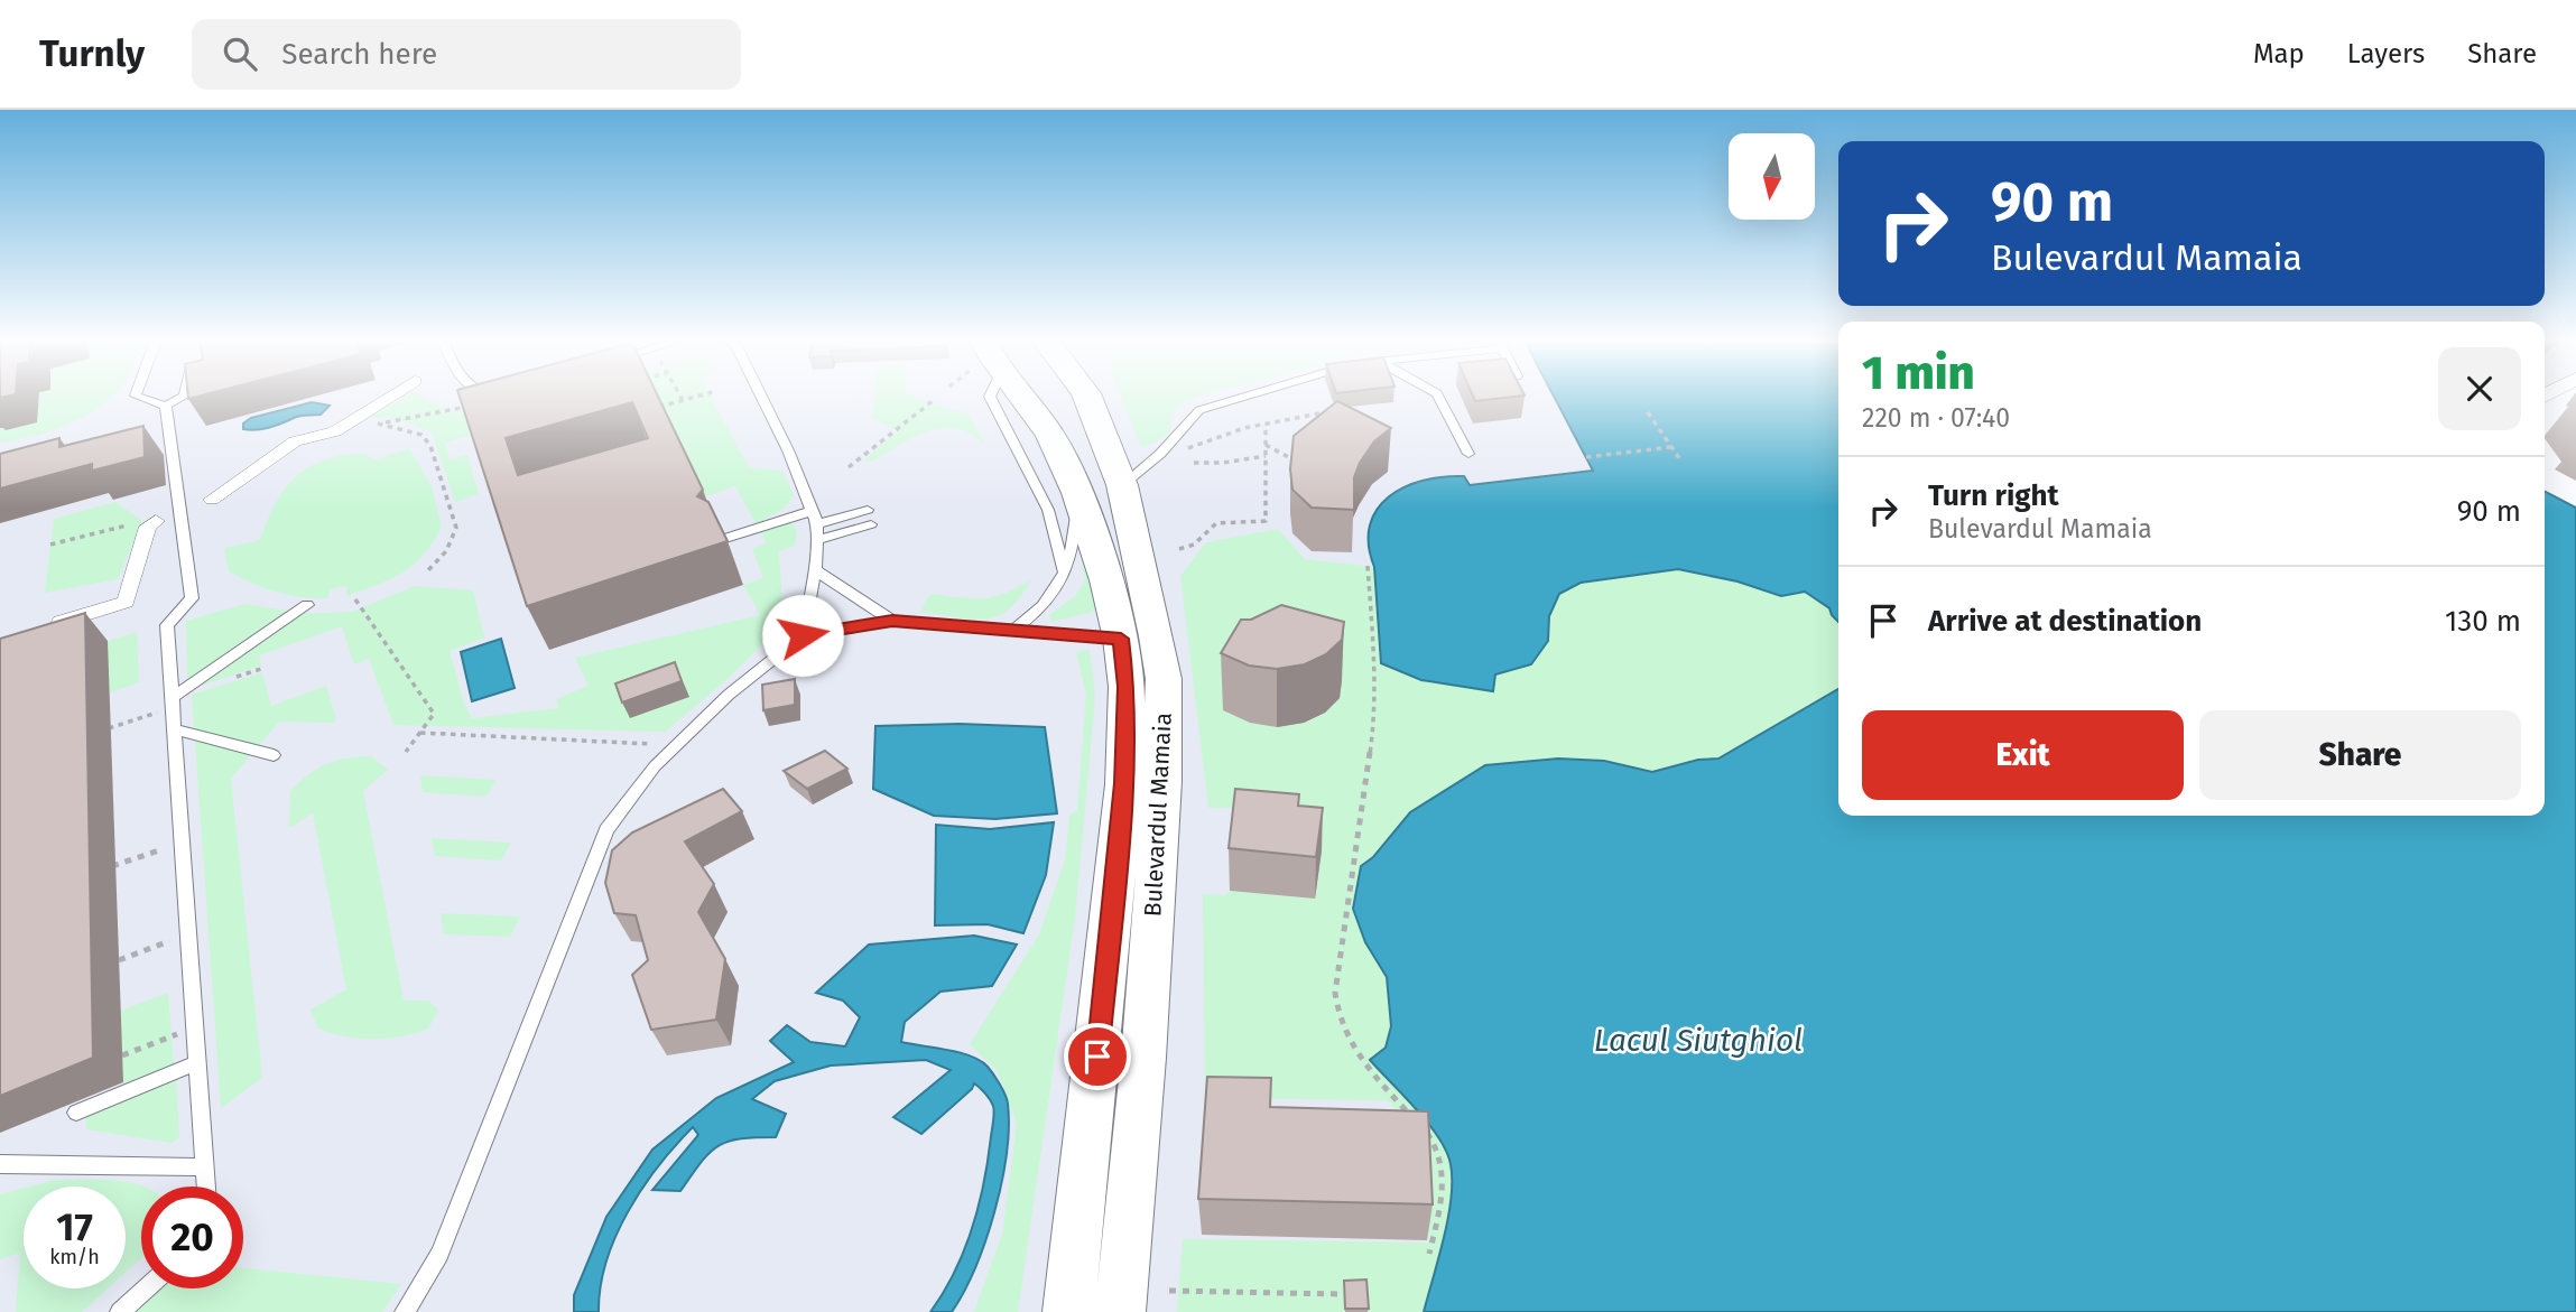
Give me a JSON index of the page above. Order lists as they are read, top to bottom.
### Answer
{
  "streets": {
    "main road": ["Bulevardul Mamaia"]
  },
  "water": ["Lacul Siutghiol"],
  "north": "bottom",
  "page": {
    "header": "Turnly",
    "search": "Search here",
    "nav": ["Map", "Layers", "Share"],
    "turn": ["90 m", "Bulevardul Mamaia"],
    "heading": ["1 min", "220 m · 07:40"],
    "list": [
      {
        "name": "Turn right",
        "note": "Bulevardul Mamaia",
        "value": "90 m"
      },
      {
        "name": "Arrive at destination",
        "value": "130 m"
      }
    ],
    "buttons": ["Exit", "Share"],
    "speed": "17 km/h",
    "limit": "20"
  }
}
